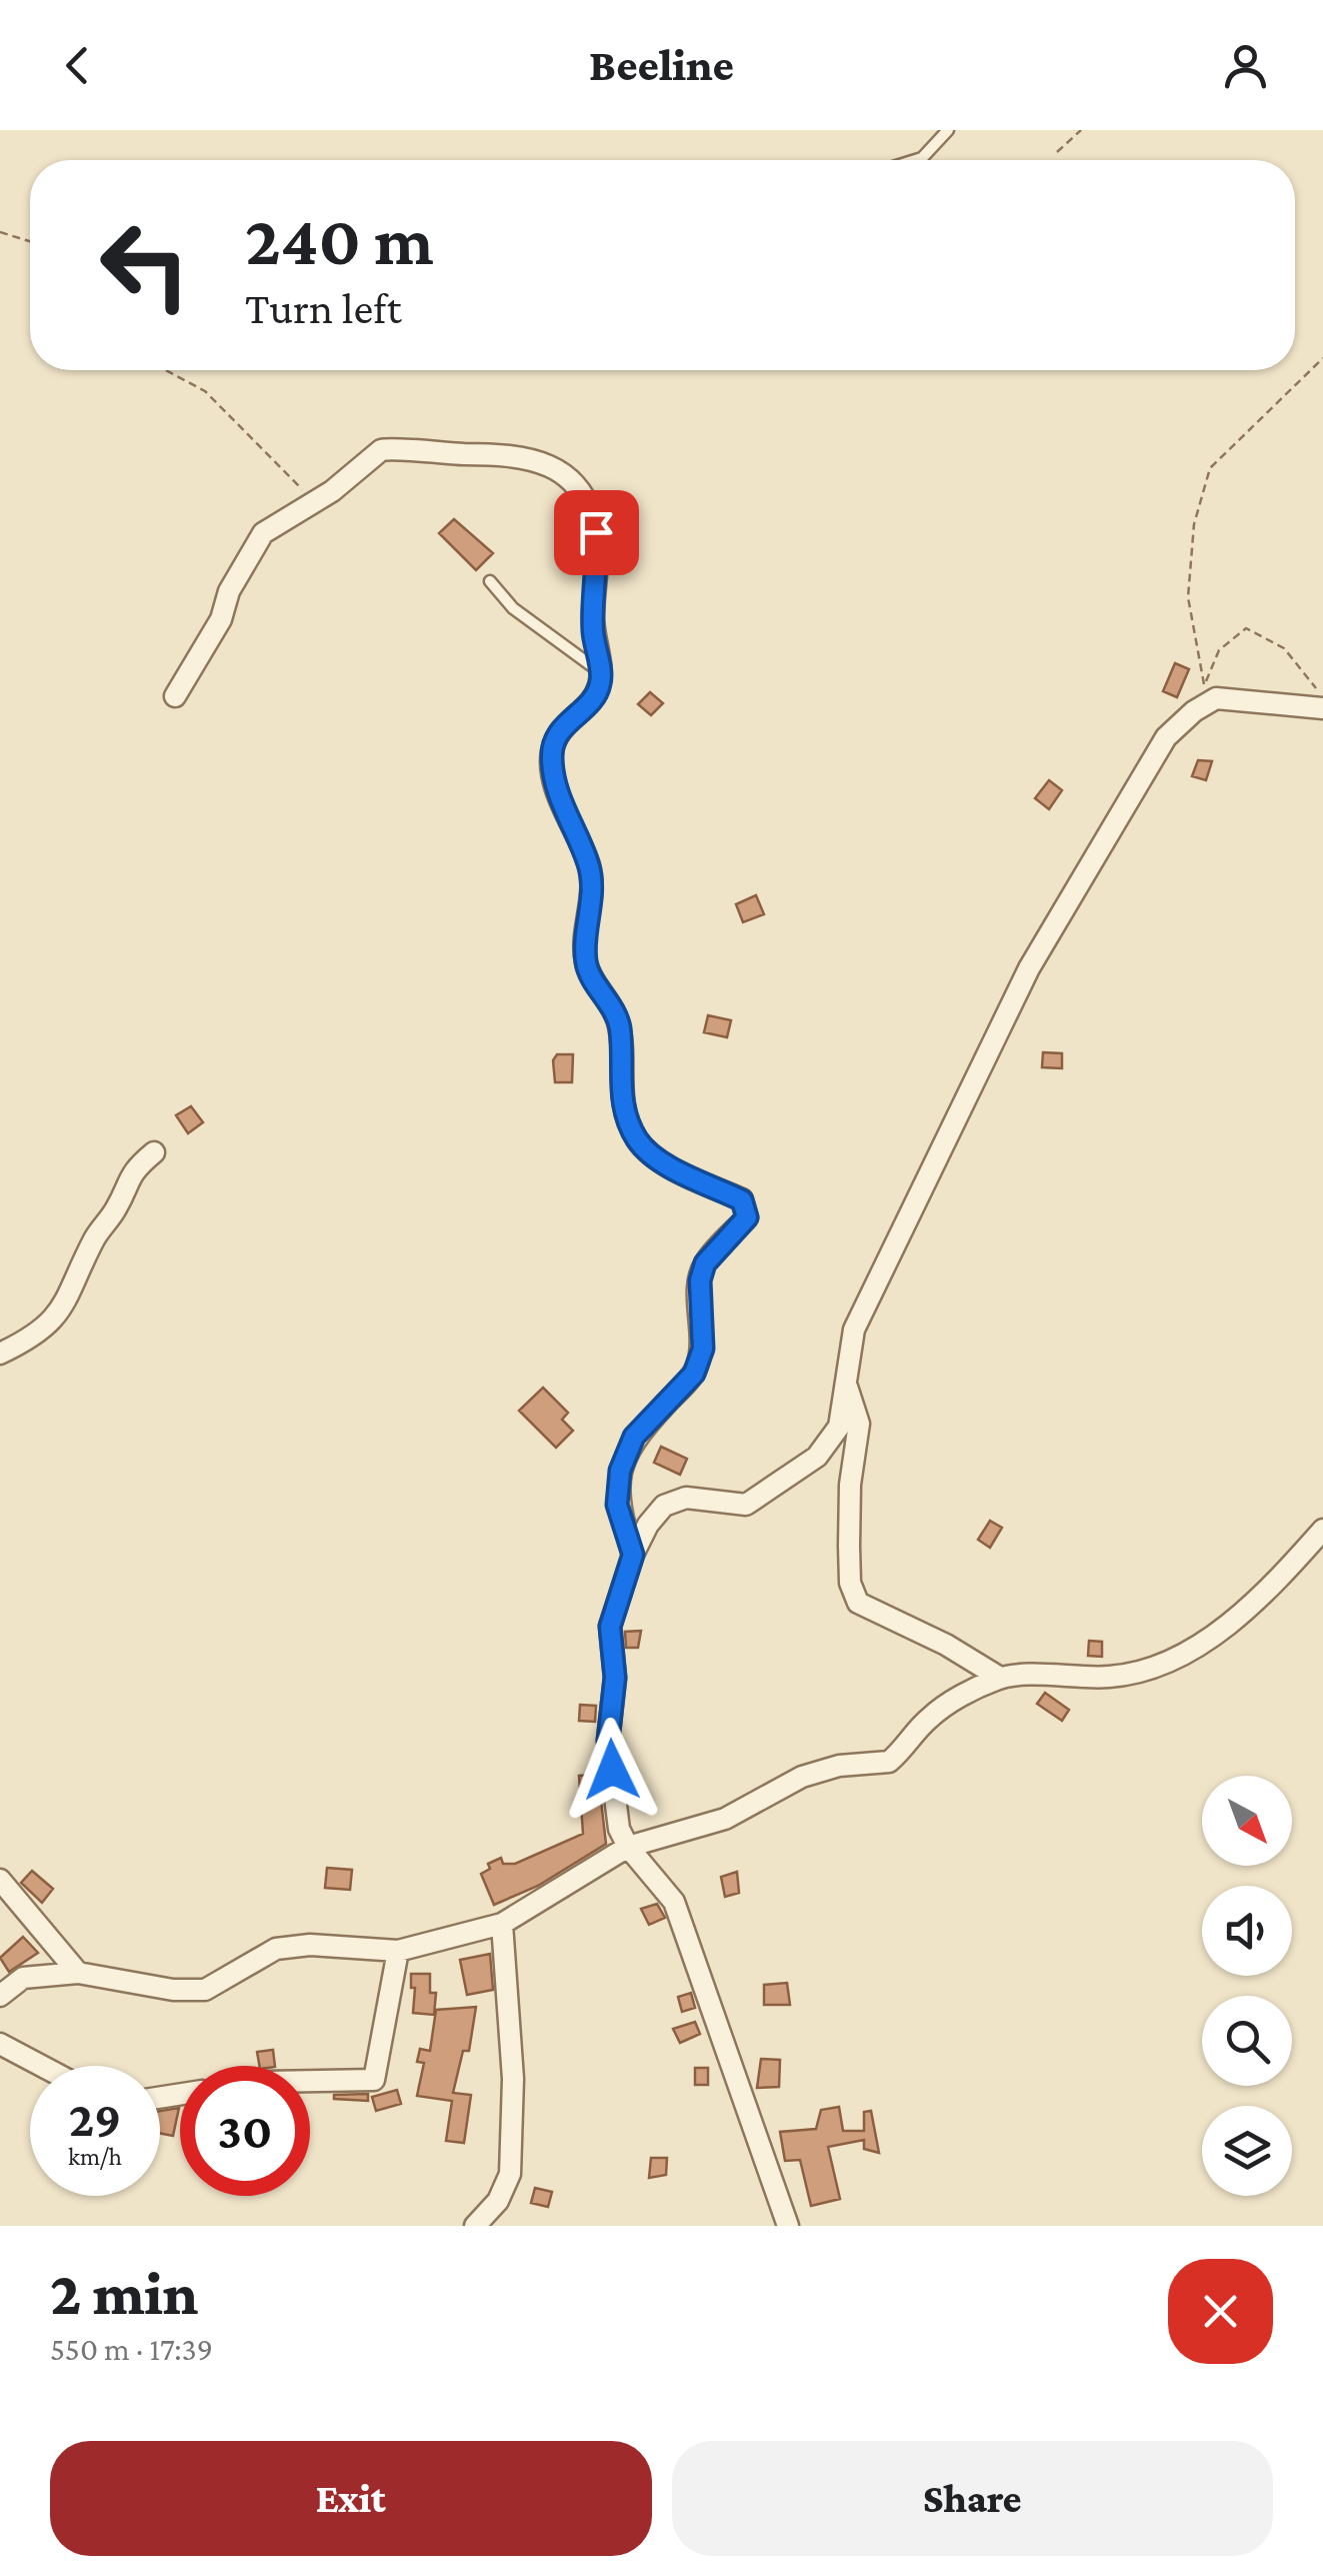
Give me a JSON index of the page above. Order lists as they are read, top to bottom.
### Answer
{
  "north": "bottom right",
  "page": {
    "header": "Beeline",
    "turn": ["240 m", "Turn left"],
    "speed": "29 km/h",
    "limit": "30",
    "heading": ["2 min", "550 m · 17:39"],
    "buttons": ["Exit", "Share"]
  }
}
